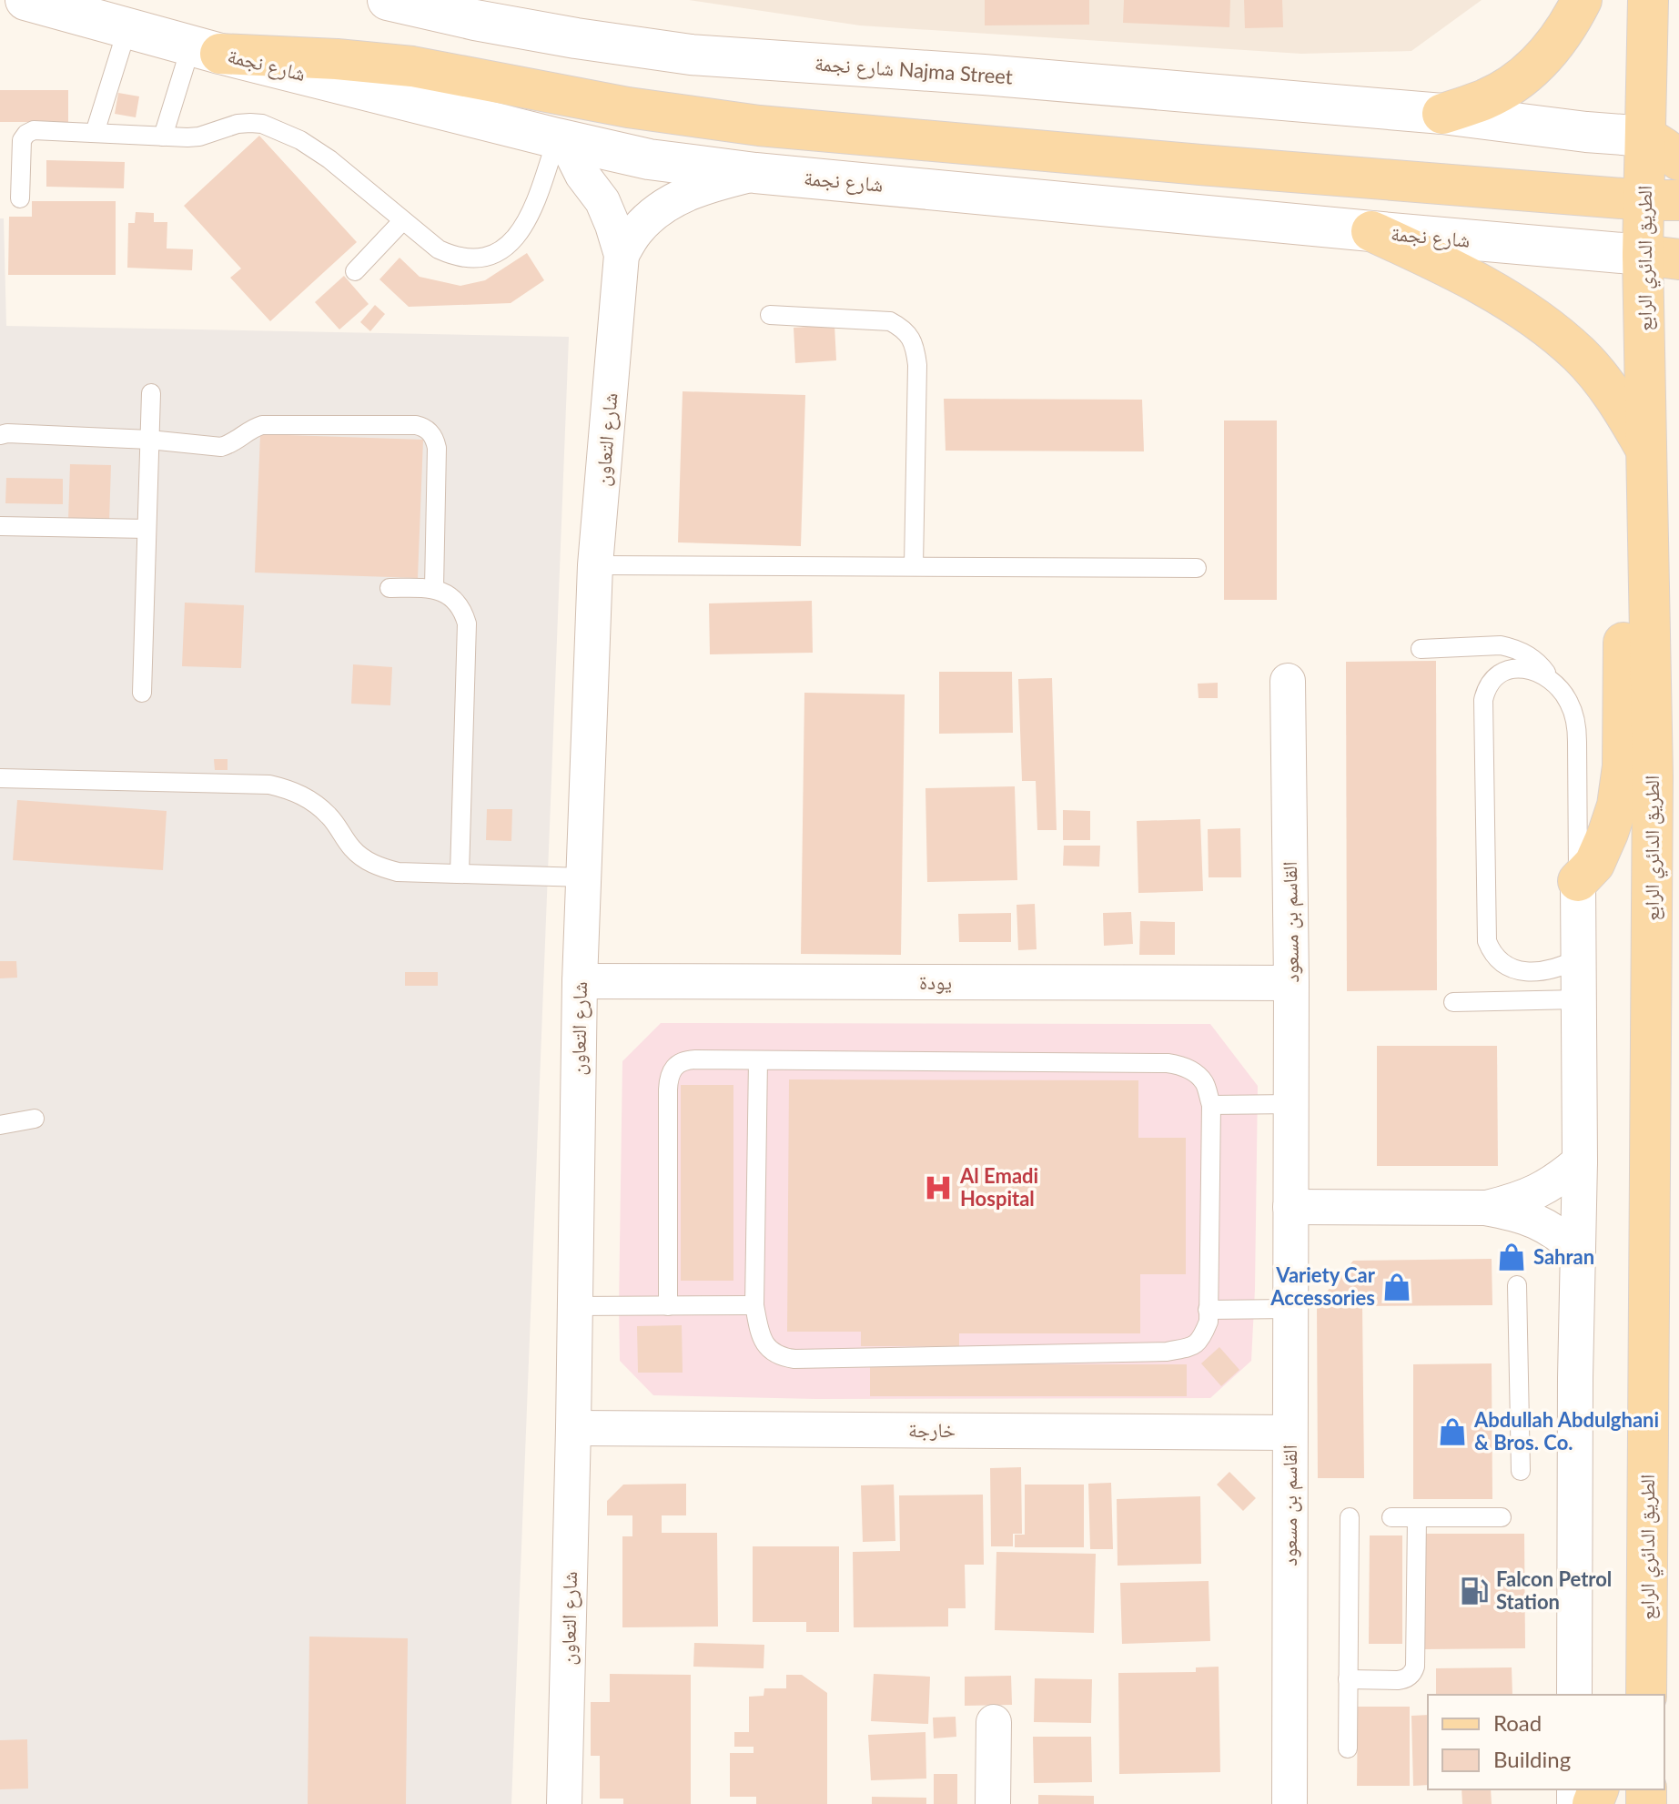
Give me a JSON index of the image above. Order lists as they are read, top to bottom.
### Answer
{
  "streets": {
    "main road": ["شارع نجمة", "شارع نجمة Najma Street", "الطريق الدائري الرابع"],
    "street": [
      "شارع التعاون",
      "القاسم بن مسعود",
      "يودة",
      "خارجة"
    ]
  },
  "crossings": [
    ["شارع نجمة", "الطريق الدائري الرابع"],
    ["شارع نجمة", "شارع التعاون"],
    ["شارع التعاون", "يودة"],
    ["شارع التعاون", "خارجة"],
    ["القاسم بن مسعود", "يودة"],
    ["القاسم بن مسعود", "خارجة"]
  ],
  "places": {
    "hospital": ["Al Emadi Hospital"],
    "shop": ["Sahran", "Variety Car Accessories", "Abdullah Abdulghani & Bros. Co."],
    "fuel station": ["Falcon Petrol Station"]
  },
  "legend": ["Road", "Building"]
}
